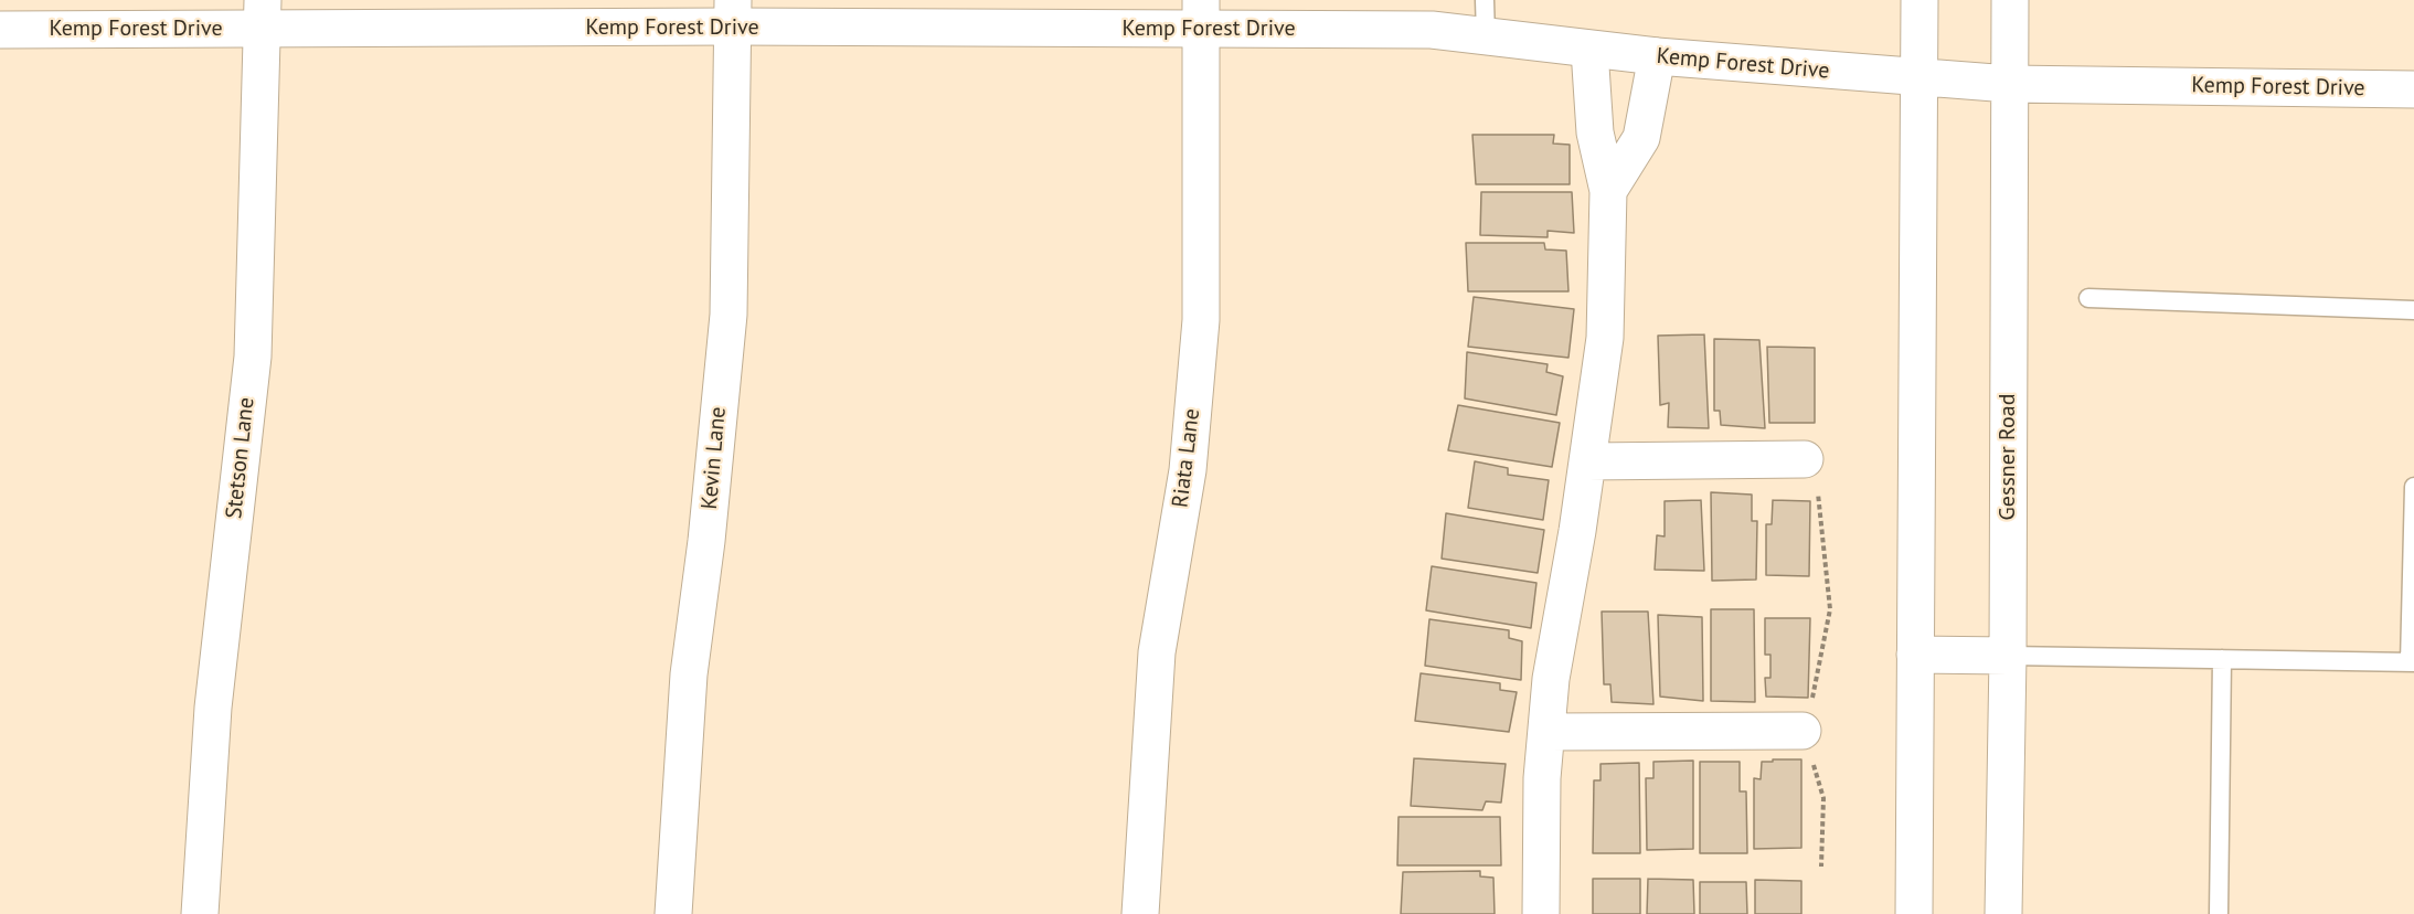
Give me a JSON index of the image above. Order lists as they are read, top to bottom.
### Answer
{
  "streets": {
    "street": [
      "Kemp Forest Drive",
      "Gessner Road",
      "Stetson Lane",
      "Kevin Lane",
      "Riata Lane"
    ]
  },
  "crossings": [
    ["Kemp Forest Drive", "Gessner Road"],
    ["Kemp Forest Drive", "Stetson Lane"],
    ["Kemp Forest Drive", "Kevin Lane"],
    ["Kemp Forest Drive", "Riata Lane"]
  ]
}
